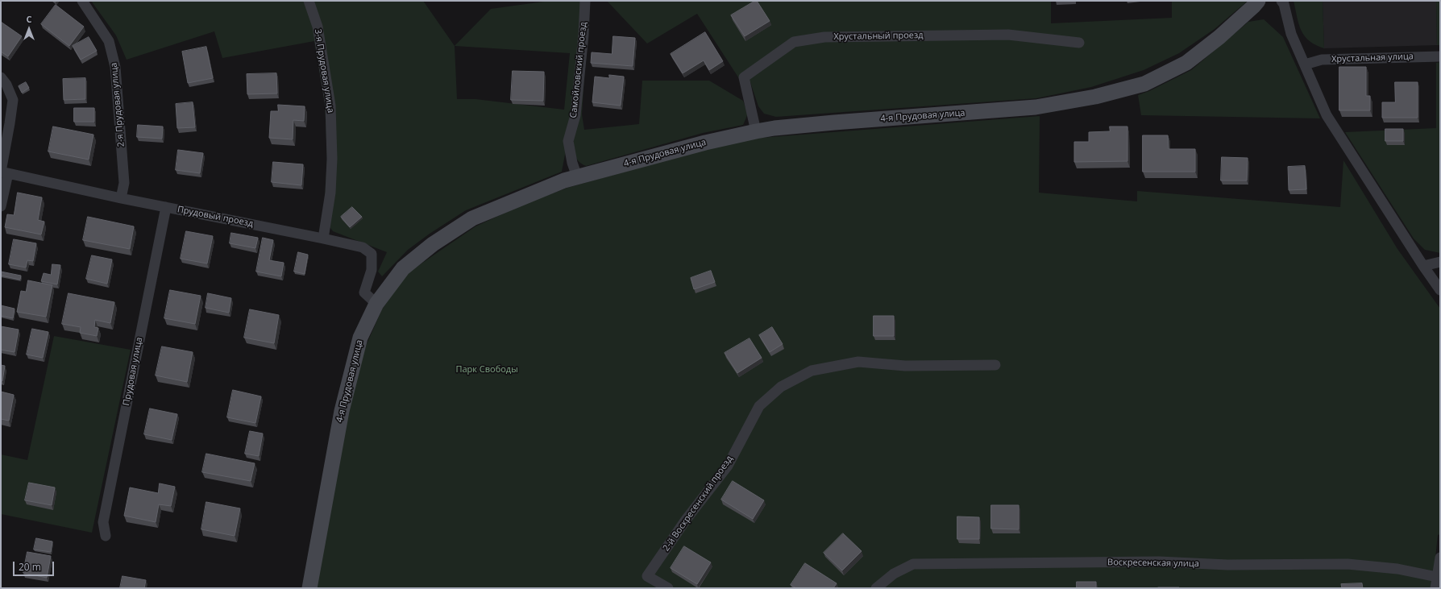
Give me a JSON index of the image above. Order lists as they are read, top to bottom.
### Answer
{
  "streets": {
    "main road": ["4-я Прудовая улица"],
    "street": [
      "Хрустальный проезд",
      "Хрустальная улица",
      "Самойловский проезд",
      "3-я Прудовая улица",
      "2-я Прудовая улица",
      "Прудовый проезд",
      "Прудовая улица",
      "2-й Воскресенский проезд",
      "Воскресенская улица"
    ]
  },
  "crossings": [
    ["Хрустальный проезд", "4-я Прудовая улица"],
    ["Самойловский проезд", "4-я Прудовая улица"],
    ["3-я Прудовая улица", "Прудовый проезд"],
    ["2-я Прудовая улица", "Прудовый проезд"],
    ["4-я Прудовая улица", "Прудовый проезд"],
    ["Прудовый проезд", "Прудовая улица"]
  ],
  "parks": ["Парк Свободы"],
  "scale_bar": "20 m",
  "north": "top"
}
